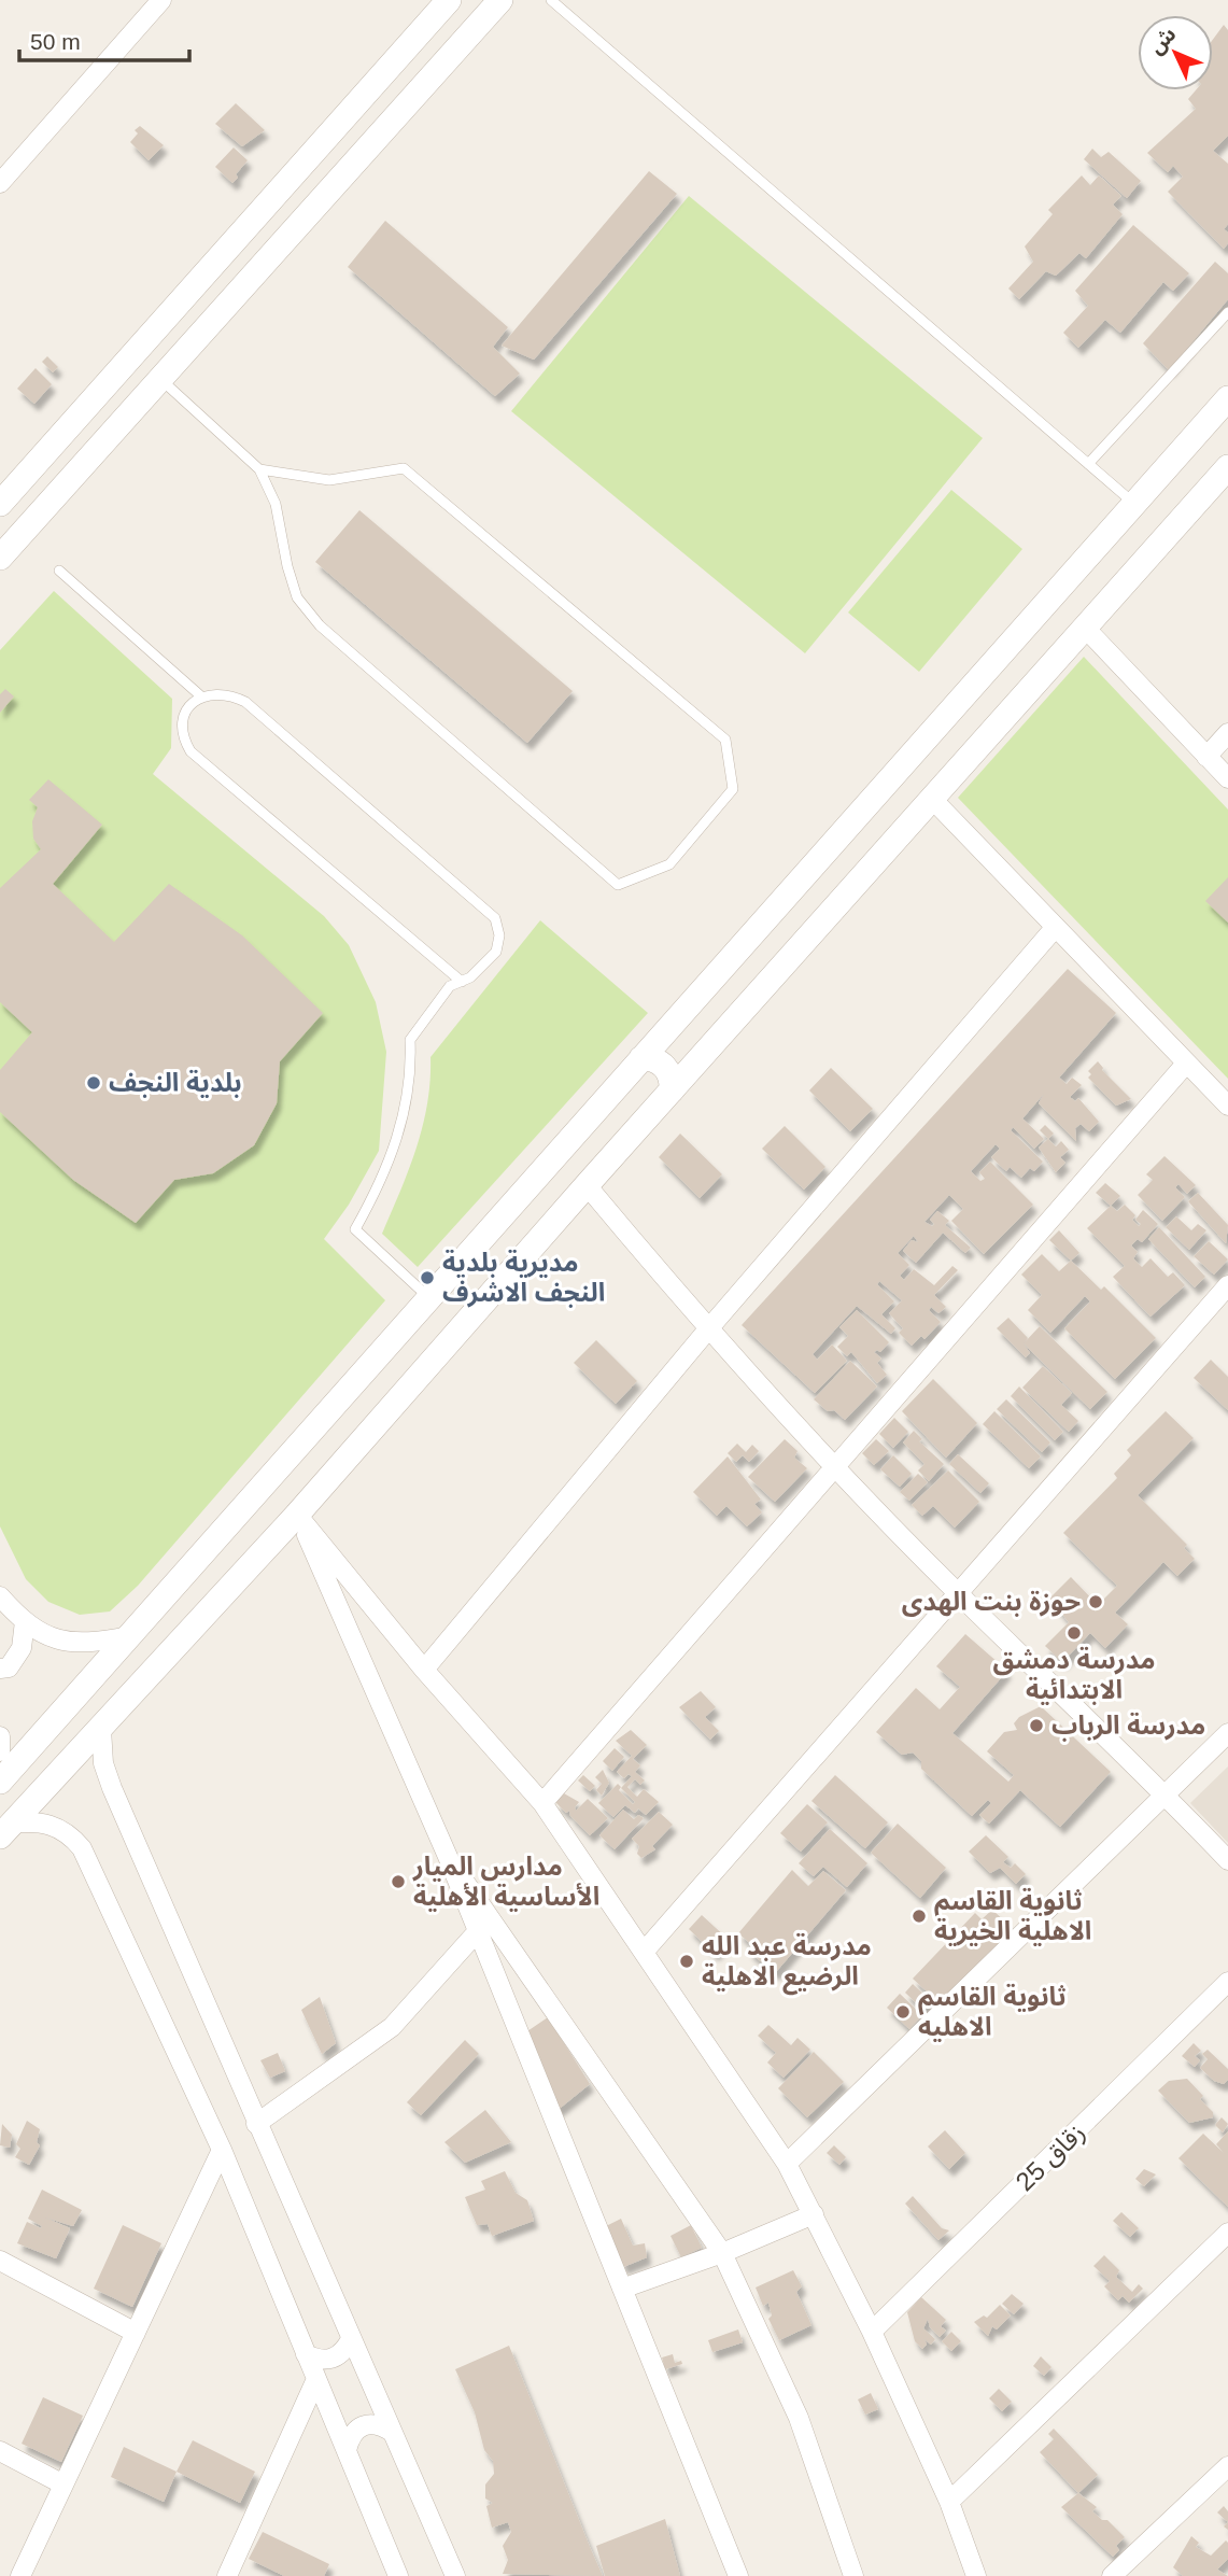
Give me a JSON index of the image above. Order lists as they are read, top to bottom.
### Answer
{
  "streets": {
    "street": ["زقاق 25"]
  },
  "places": [
    "بلدية النجف",
    "مديرية بلدية النجف الاشرف",
    "حوزة بنت الهدى",
    "مدرسة دمشق الابتدائية",
    "مدرسة الرباب",
    "مدارس الميار الأساسية الأهلية",
    "ثانوية القاسم الاهلية الخيرية",
    "مدرسة عبد الله الرضيع الاهلية",
    "ثانوية القاسم الاهليه"
  ],
  "scale_bar": "50 m",
  "north": "top left"
}
